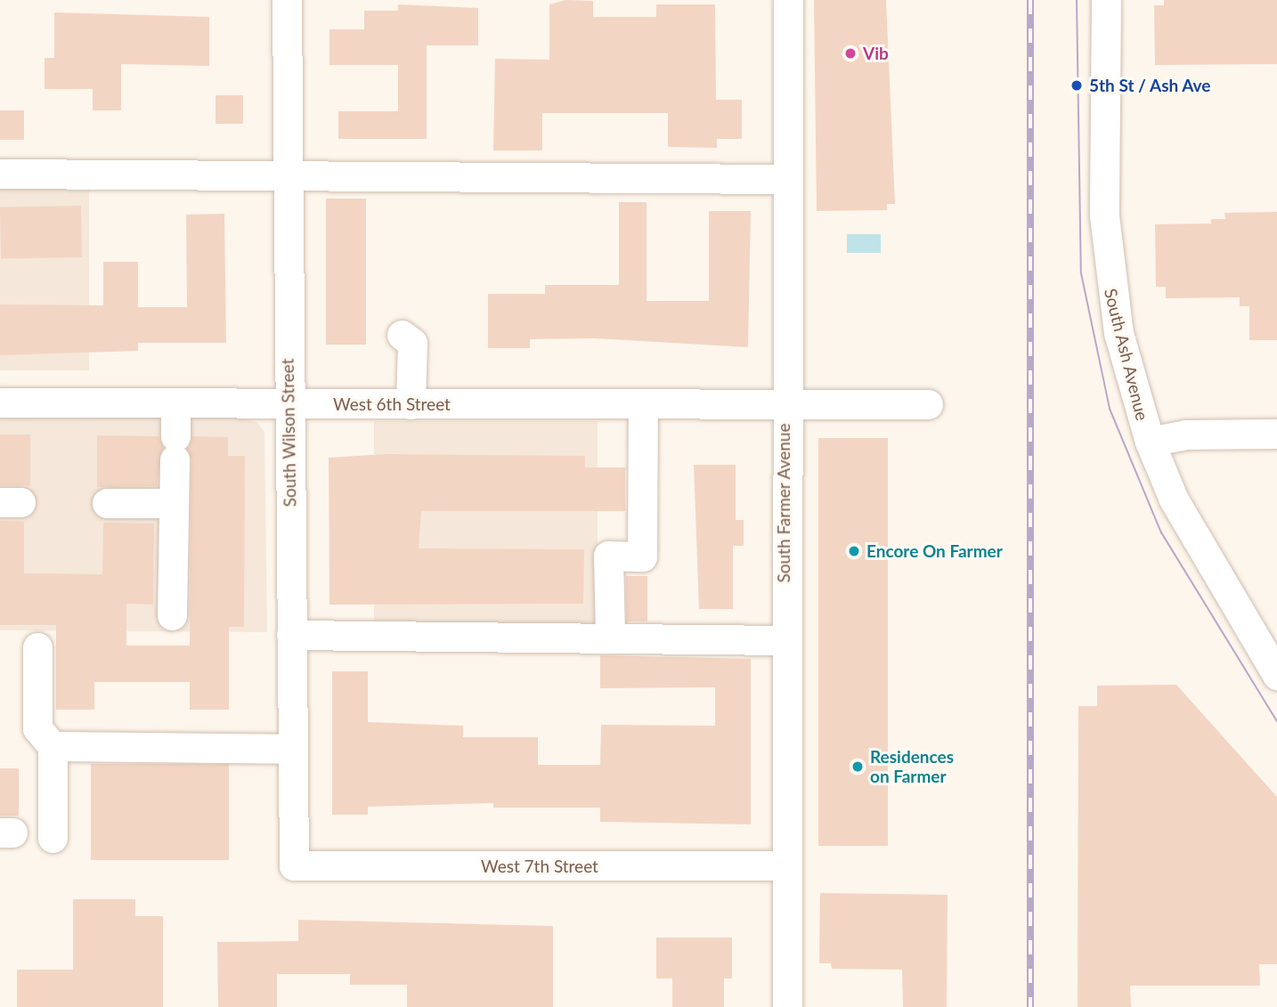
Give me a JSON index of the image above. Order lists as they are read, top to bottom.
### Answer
{
  "streets": {
    "street": [
      "South Ash Avenue",
      "West 6th Street",
      "South Wilson Street",
      "South Farmer Avenue",
      "West 7th Street"
    ]
  },
  "crossings": [
    ["West 6th Street", "South Wilson Street"],
    ["West 6th Street", "South Farmer Avenue"],
    ["South Wilson Street", "West 7th Street"],
    ["South Farmer Avenue", "West 7th Street"]
  ],
  "places": [
    "Vib",
    "5th St / Ash Ave",
    "Encore On Farmer",
    "Residences on Farmer"
  ]
}
